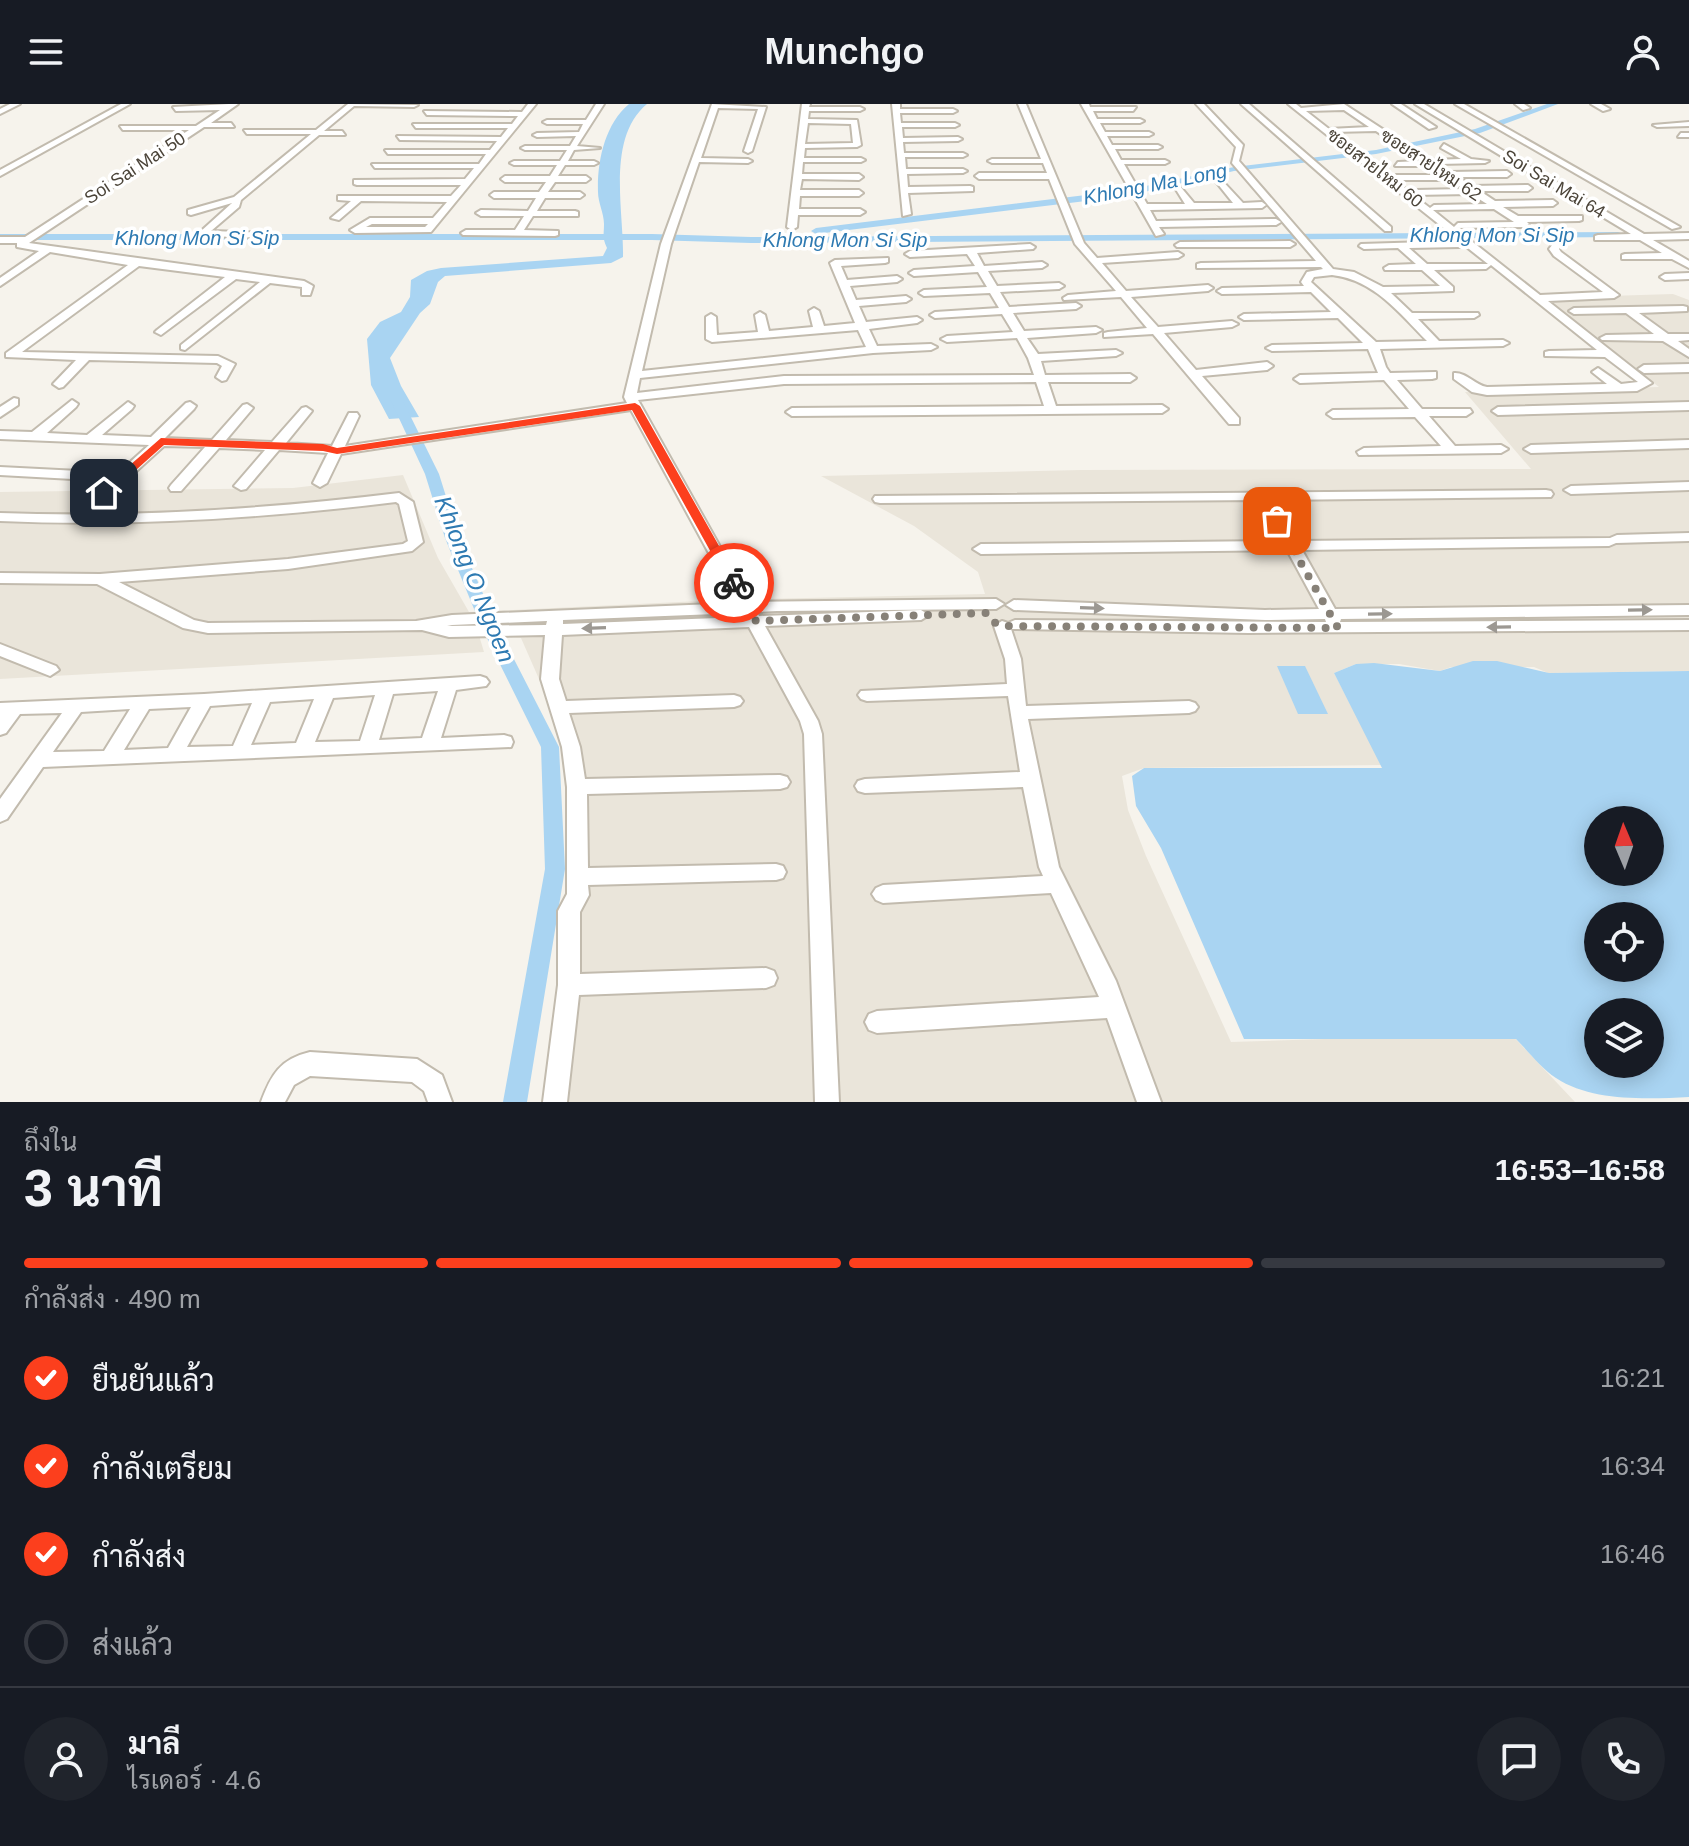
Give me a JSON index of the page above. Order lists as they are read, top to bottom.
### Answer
{
  "streets": {
    "street": [
      "ซอยสายไหม 62",
      "Soi Sai Mai 50",
      "ซอยสายไหม 60",
      "Soi Sai Mai 64"
    ]
  },
  "water": ["Khlong Ma Long", "Khlong Mon Si Sip", "Khlong O Ngoen"],
  "north": "top",
  "page": {
    "header": "Munchgo",
    "heading": ["3 นาที", "ถึงใน", "16:53–16:58"],
    "panel": ["มาลี", "ไรเดอร์ · 4.6"],
    "bar": "กำลังส่ง · 490 m",
    "list": [
      ["ยืนยันแล้ว", "16:21"],
      ["กำลังเตรียม", "16:34"],
      ["กำลังส่ง", "16:46"],
      "ส่งแล้ว"
    ]
  }
}
